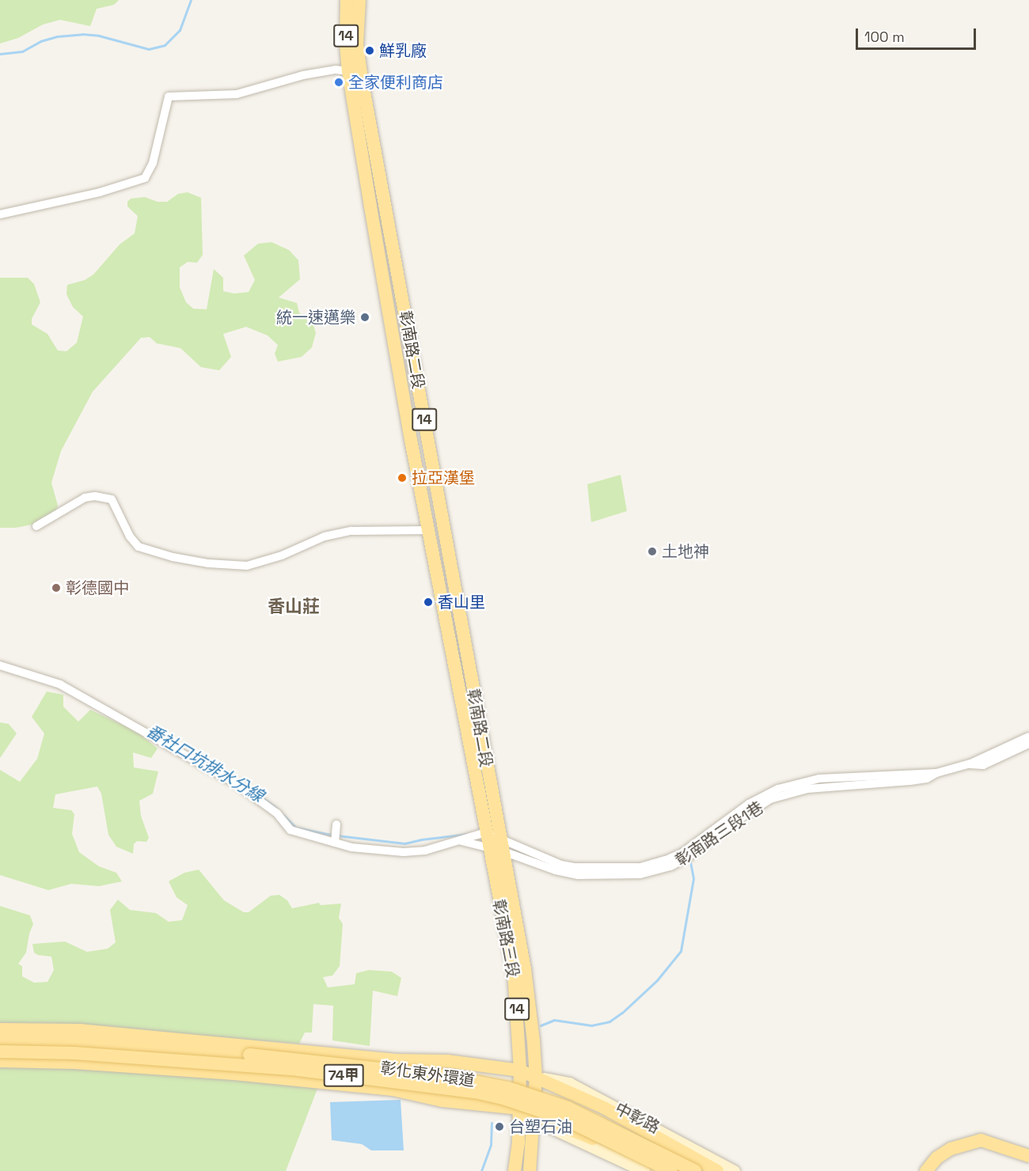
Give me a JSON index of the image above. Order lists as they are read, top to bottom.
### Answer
{
  "streets": {
    "main road": [
      "14",
      "彰南路二段",
      "彰南路三段",
      "彰化東外環道",
      "74甲"
    ],
    "street": ["彰南路三段1巷", "中彰路"]
  },
  "crossings": [
    ["14", "彰南路二段"],
    ["14", "彰南路三段1巷"],
    ["14", "彰南路三段"],
    ["彰南路二段", "彰南路三段1巷"],
    ["彰南路三段1巷", "彰南路三段"],
    ["彰南路三段", "74甲"],
    ["彰南路三段", "中彰路"]
  ],
  "districts": ["香山莊"],
  "water": ["番社口坑排水分線"],
  "places": [
    "鮮乳廠",
    "全家便利商店",
    "統一速邁樂",
    "拉亞漢堡",
    "土地神",
    "彰德國中",
    "香山里",
    "台塑石油"
  ],
  "scale_bar": "100 m"
}
